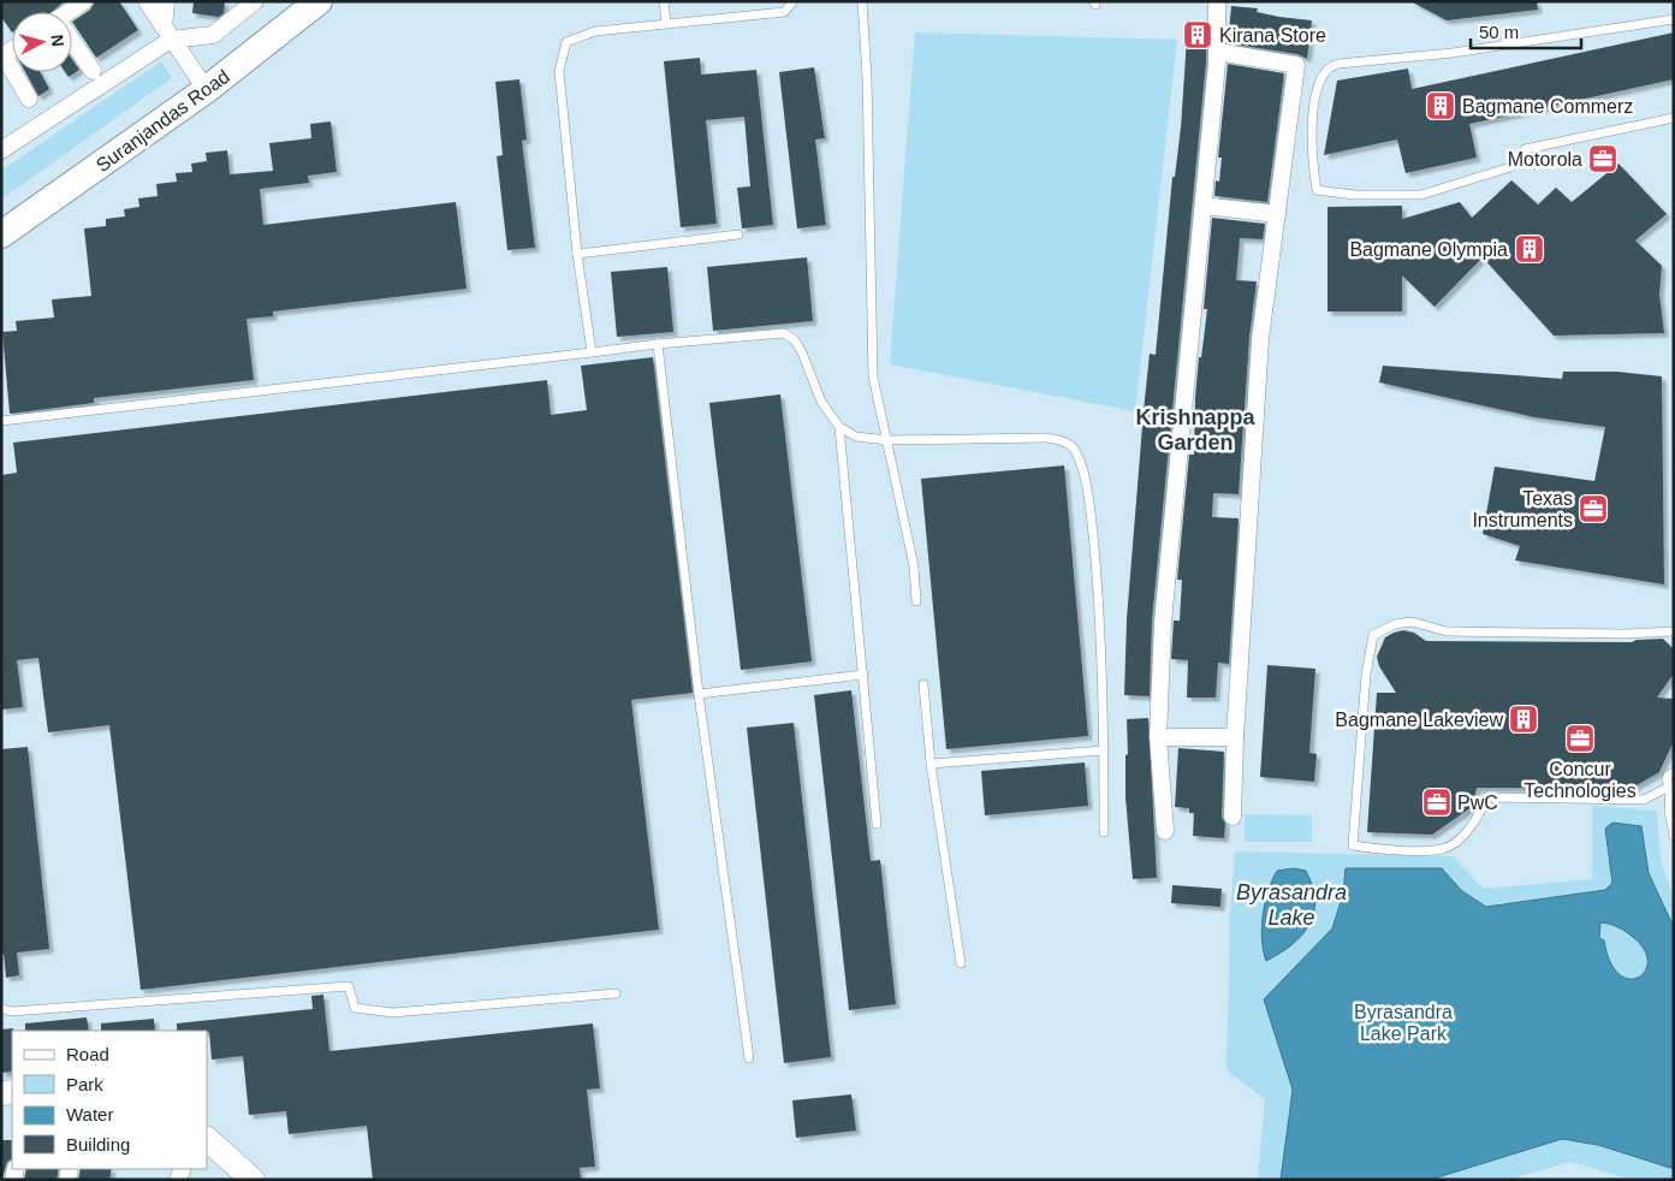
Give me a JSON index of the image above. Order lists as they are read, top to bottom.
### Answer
{
  "streets": {
    "main road": ["Suranjandas Road"]
  },
  "districts": ["Krishnappa Garden"],
  "water": ["Byrasandra Lake"],
  "parks": ["Byrasandra Lake Park"],
  "places": {
    "building": [
      "Kirana Store",
      "Bagmane Commerz",
      "Bagmane Olympia",
      "Bagmane Lakeview"
    ],
    "office": [
      "Motorola",
      "Texas Instruments",
      "Concur Technologies",
      "PwC"
    ]
  },
  "legend": [
    "Road",
    "Park",
    "Water",
    "Building"
  ],
  "scale_bar": "50 m",
  "north": "right"
}
